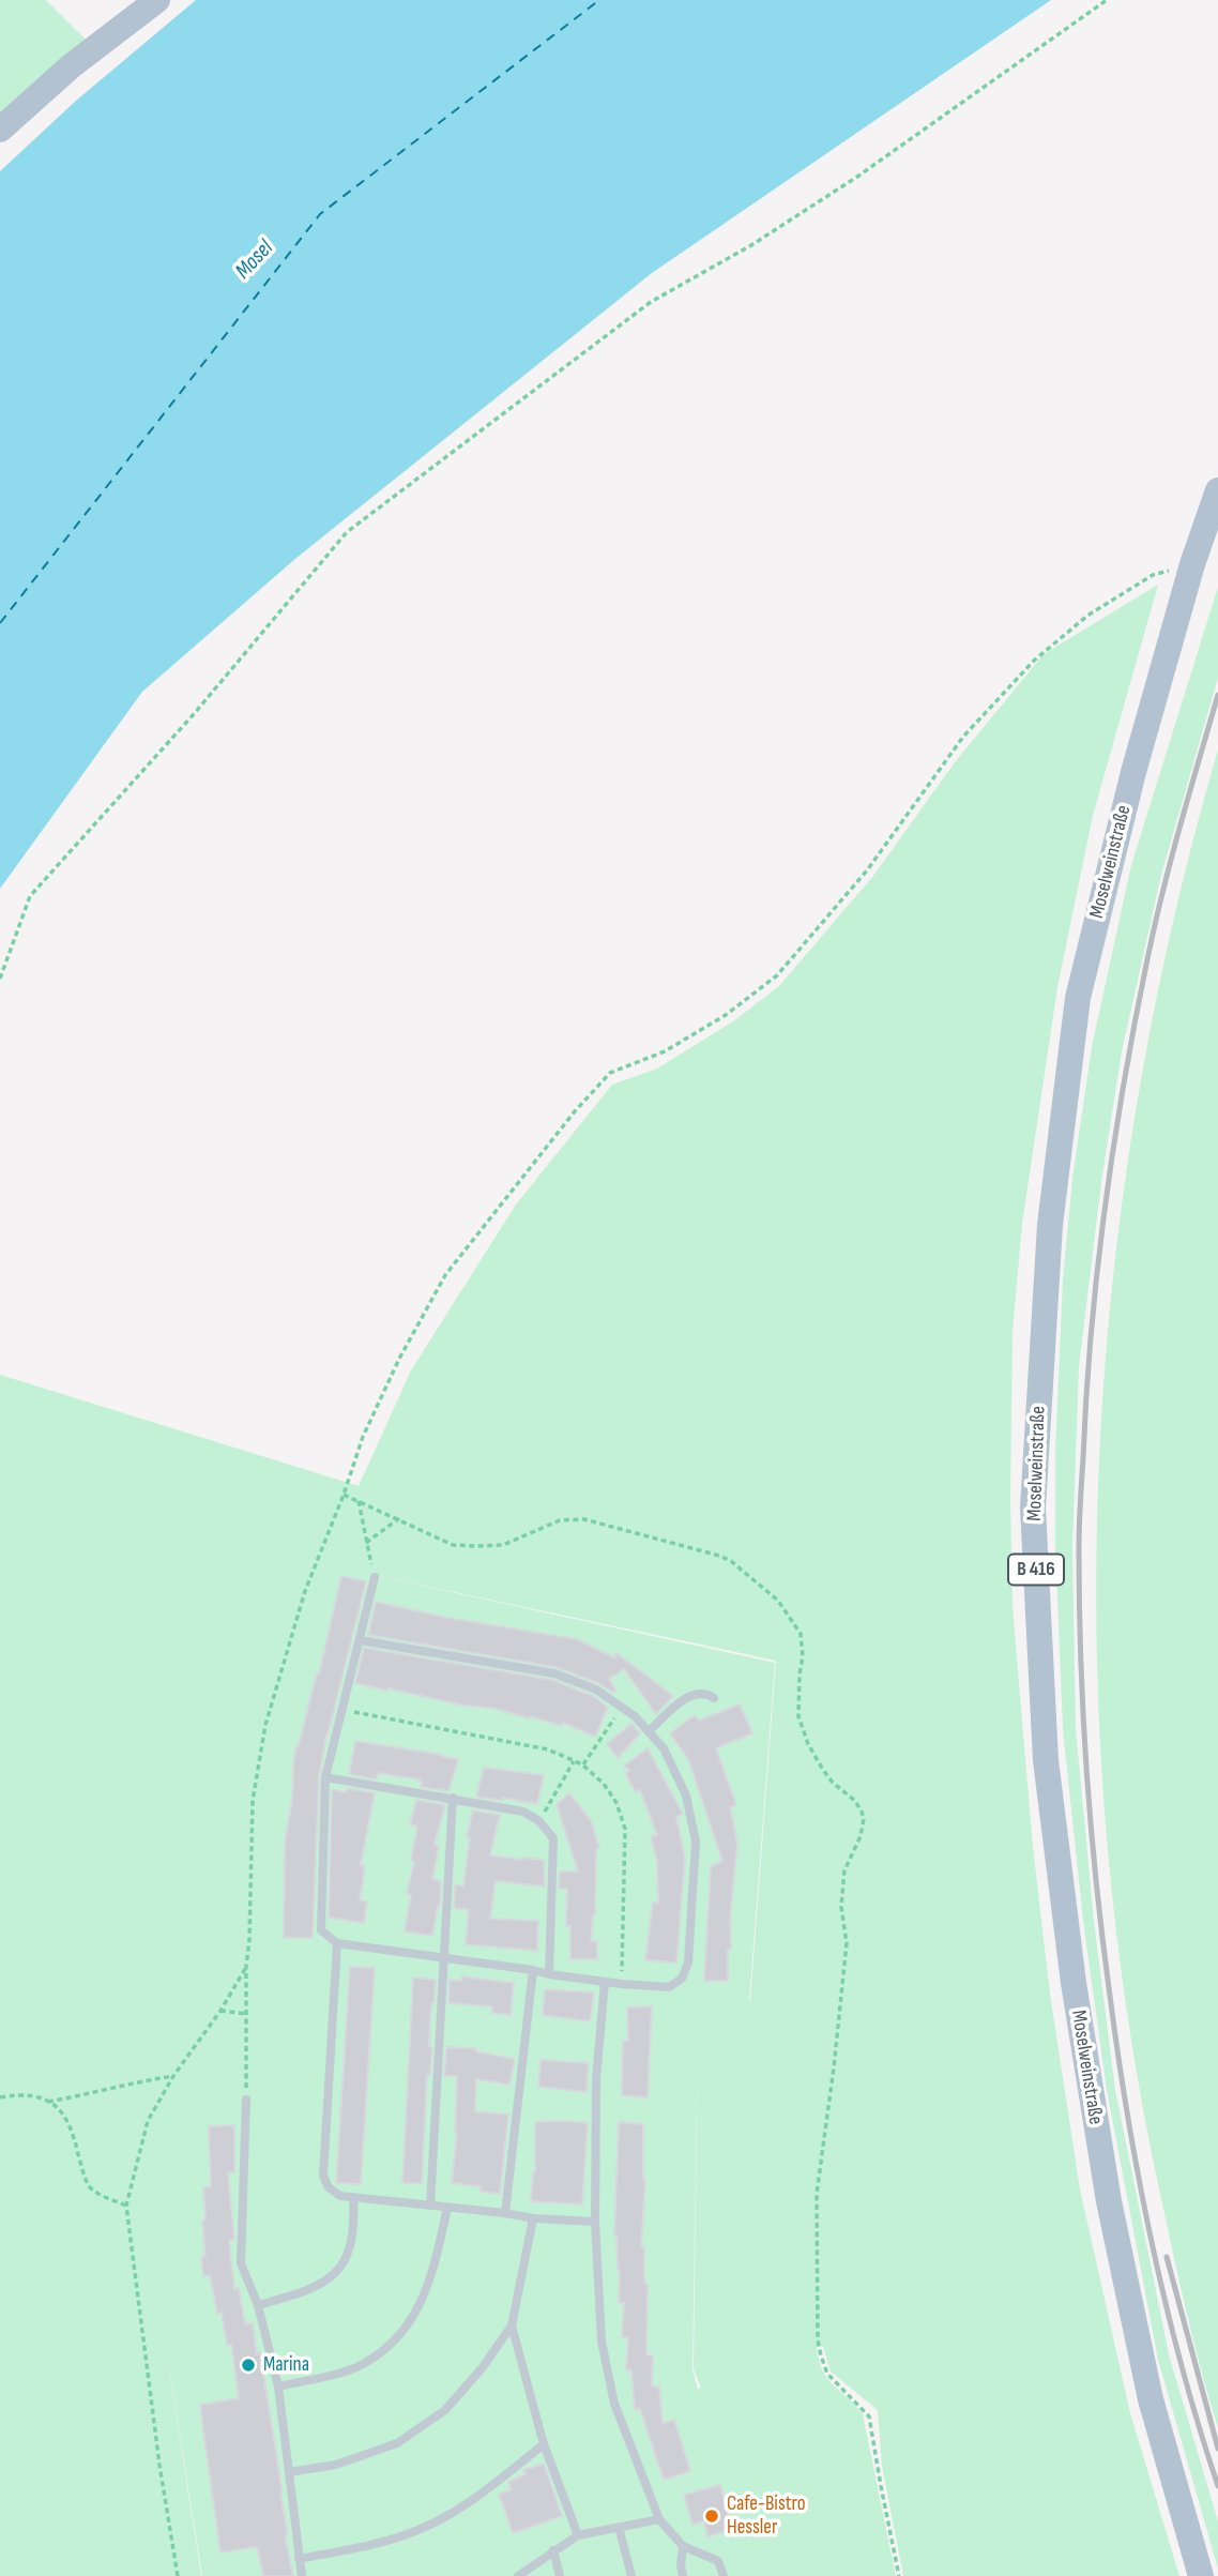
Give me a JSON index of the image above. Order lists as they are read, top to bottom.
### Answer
{
  "streets": {
    "main road": ["Moselweinstraße", "B 416"]
  },
  "water": ["Mosel"],
  "places": ["Marina", "Cafe-Bistro Hessler"]
}
